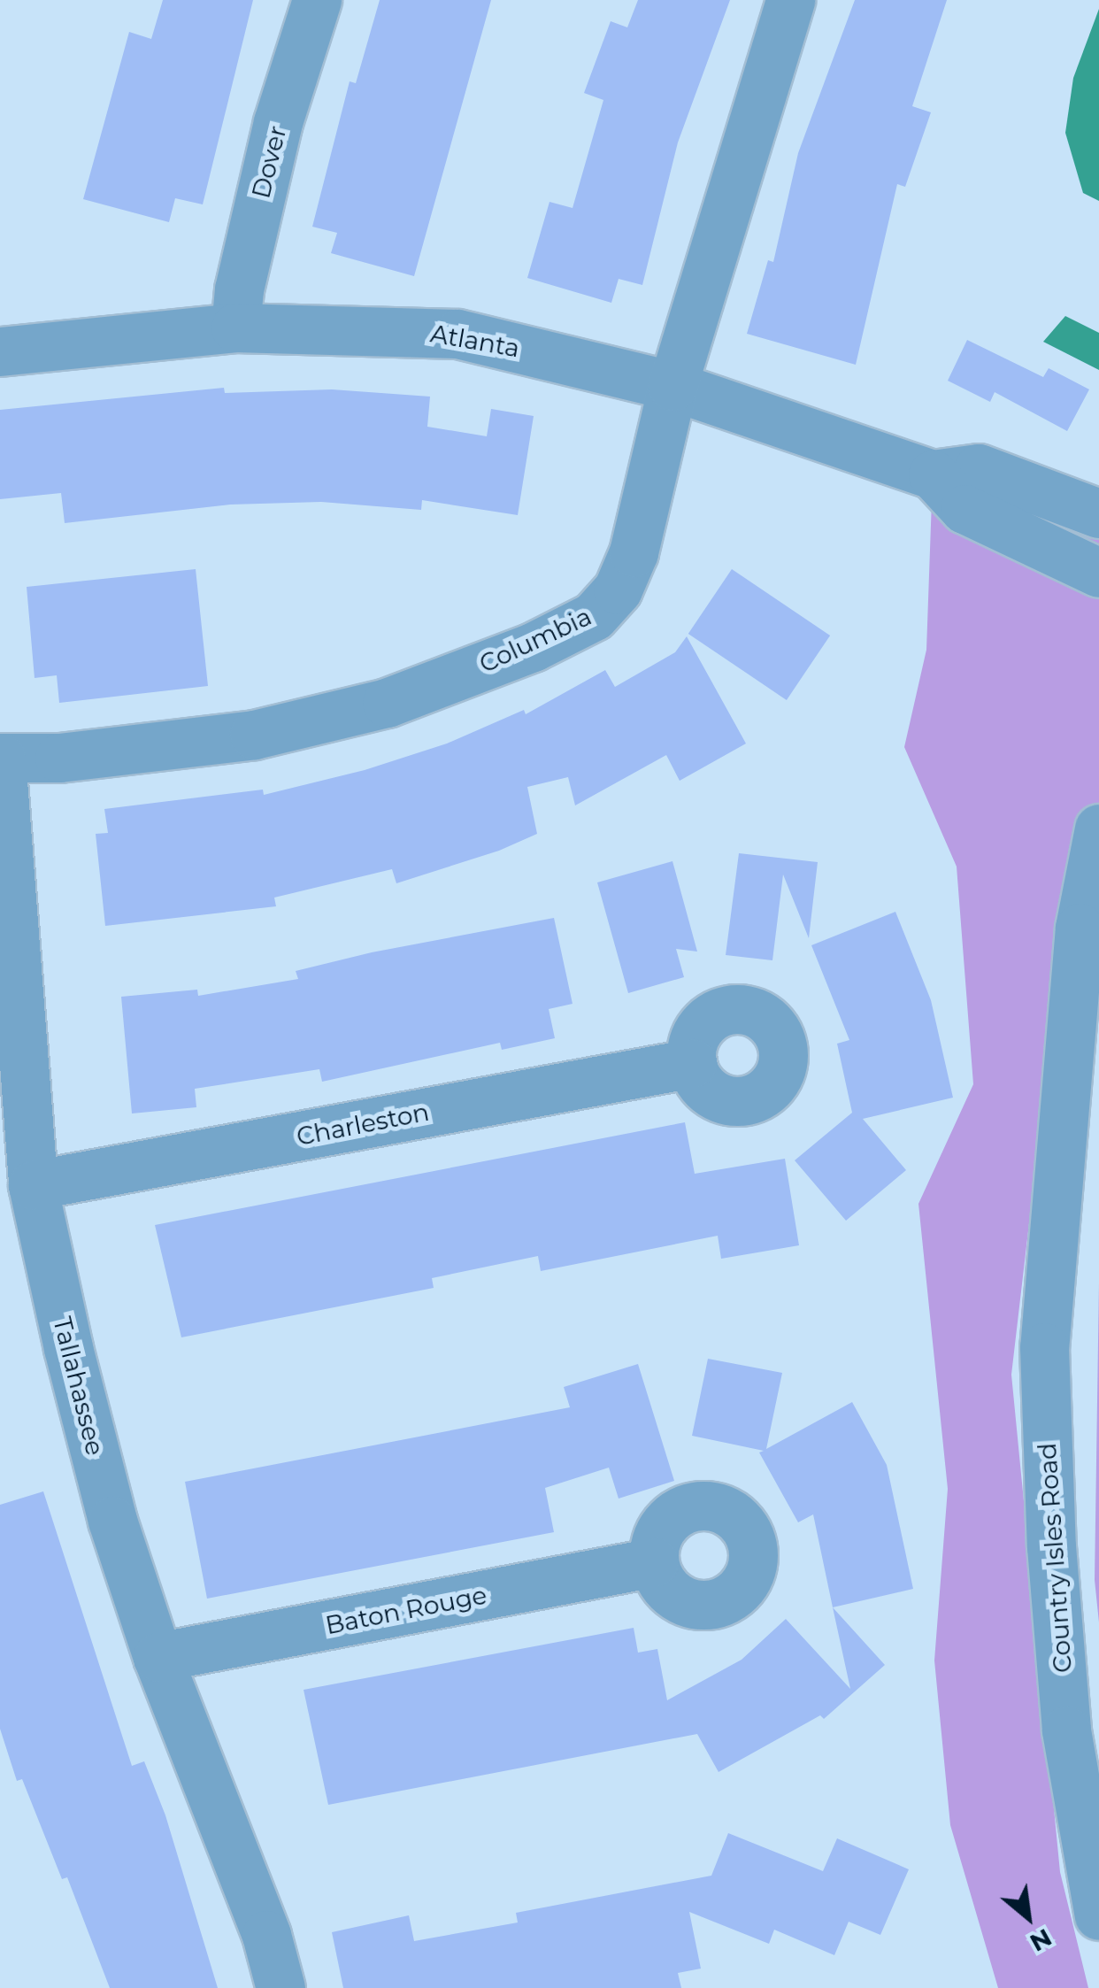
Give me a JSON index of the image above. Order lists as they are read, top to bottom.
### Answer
{
  "streets": {
    "street": [
      "Dover",
      "Atlanta",
      "Columbia",
      "Charleston",
      "Tallahassee",
      "Country Isles Road",
      "Baton Rouge"
    ]
  },
  "crossings": [
    ["Dover", "Atlanta"],
    ["Atlanta", "Columbia"],
    ["Columbia", "Tallahassee"],
    ["Charleston", "Tallahassee"],
    ["Tallahassee", "Baton Rouge"]
  ],
  "north": "bottom right"
}
